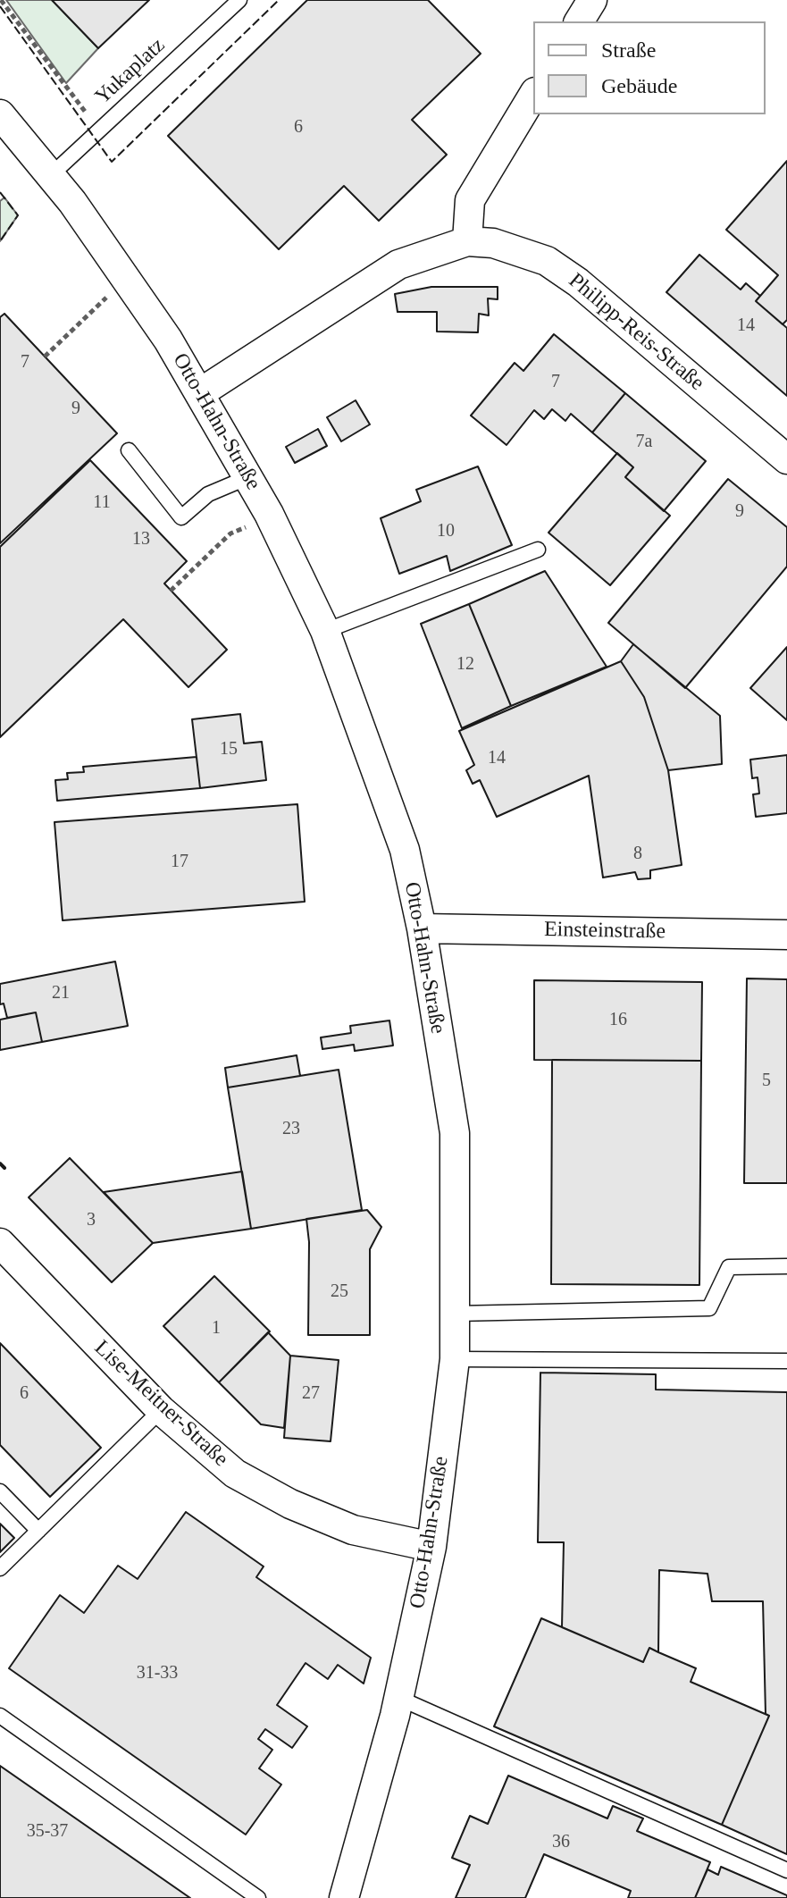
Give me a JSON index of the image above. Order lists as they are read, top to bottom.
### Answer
{
  "streets": {
    "street": [
      "Philipp-Reis-Straße",
      "Otto-Hahn-Straße",
      "Einsteinstraße",
      "Lise-Meitner-Straße"
    ],
    "lane": ["Yukaplatz"]
  },
  "crossings": [
    ["Yukaplatz", "Otto-Hahn-Straße"],
    ["Philipp-Reis-Straße", "Otto-Hahn-Straße"],
    ["Otto-Hahn-Straße", "Einsteinstraße"],
    ["Otto-Hahn-Straße", "Lise-Meitner-Straße"]
  ],
  "house_numbers": [
    "6",
    "14",
    "7",
    "7",
    "9",
    "7a",
    "11",
    "9",
    "10",
    "13",
    "12",
    "15",
    "14",
    "8",
    "17",
    "21",
    "16",
    "5",
    "23",
    "3",
    "25",
    "1",
    "6",
    "27",
    "31-33",
    "35-37",
    "36"
  ],
  "legend": ["Straße", "Gebäude"]
}
